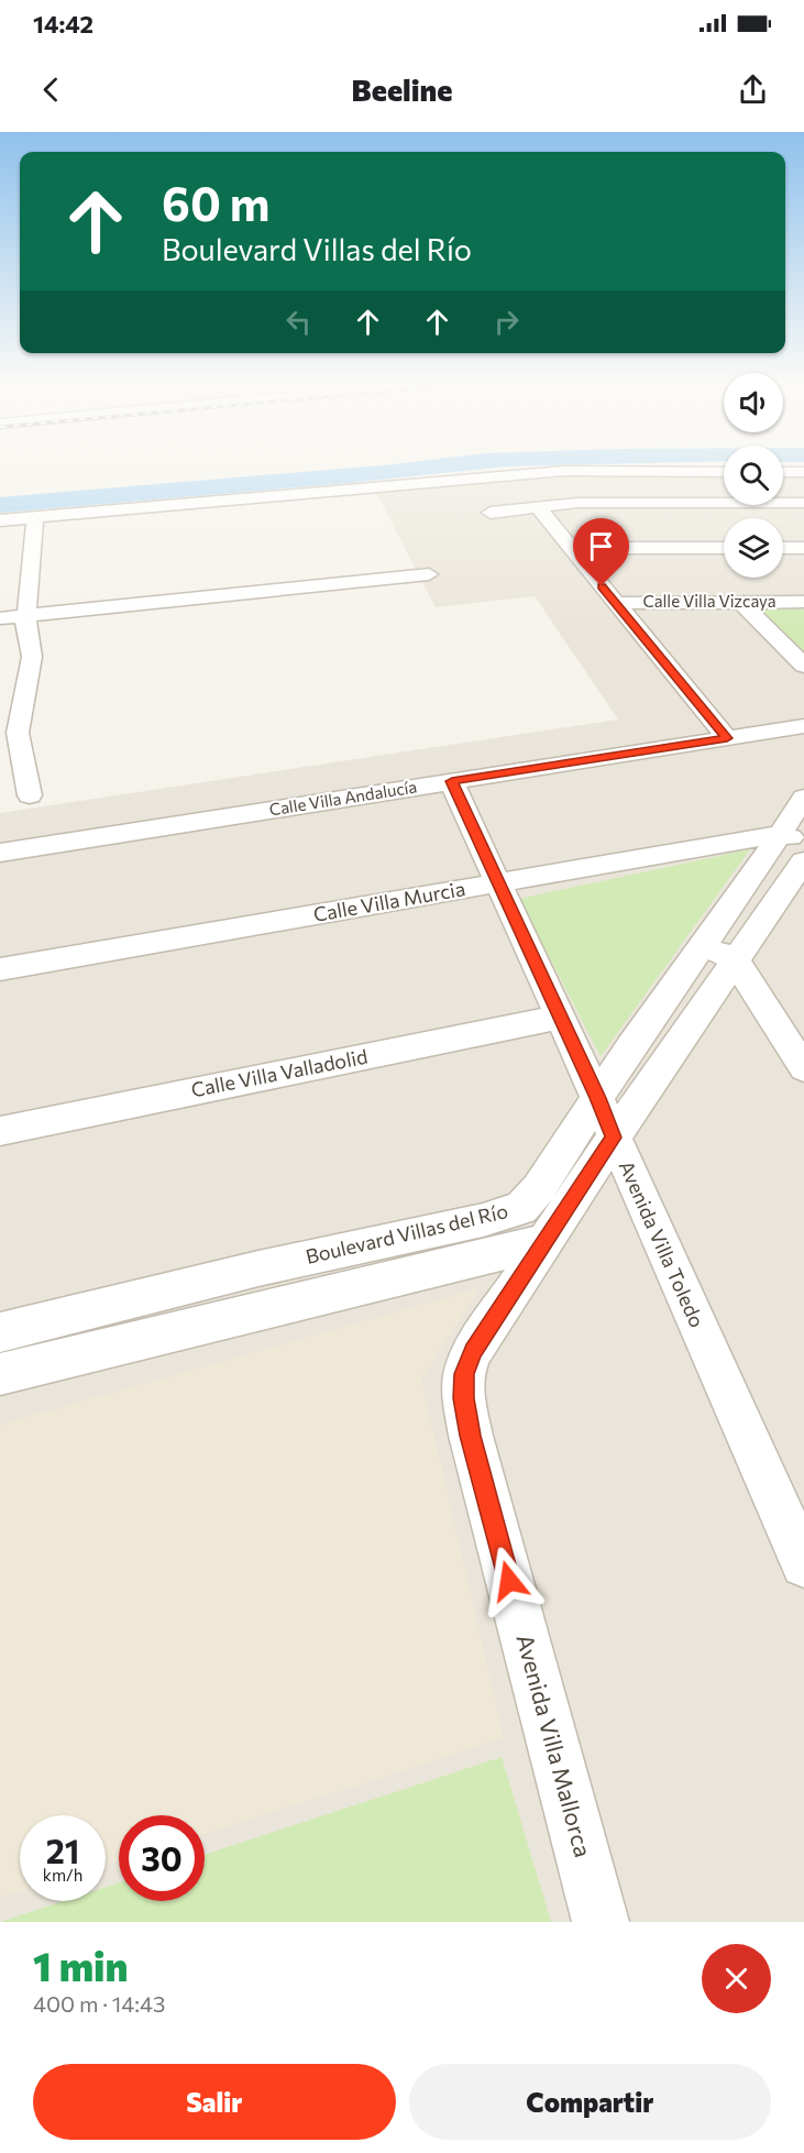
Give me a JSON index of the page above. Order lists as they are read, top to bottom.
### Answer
{
  "streets": {
    "street": [
      "Calle Villa Vizcaya",
      "Calle Villa Andalucía",
      "Calle Villa Murcia",
      "Calle Villa Valladolid",
      "Boulevard Villas del Río",
      "Avenida Villa Toledo",
      "Avenida Villa Mallorca"
    ]
  },
  "crossings": [
    ["Calle Villa Andalucía", "Avenida Villa Toledo"],
    ["Calle Villa Murcia", "Boulevard Villas del Río"],
    ["Calle Villa Murcia", "Avenida Villa Toledo"],
    ["Calle Villa Valladolid", "Avenida Villa Toledo"],
    ["Boulevard Villas del Río", "Avenida Villa Toledo"],
    ["Boulevard Villas del Río", "Avenida Villa Mallorca"]
  ],
  "page": {
    "status": "14:42",
    "header": "Beeline",
    "turn": ["60 m", "Boulevard Villas del Río"],
    "speed": "21 km/h",
    "limit": "30",
    "heading": ["1 min", "400 m · 14:43"],
    "buttons": ["Salir", "Compartir"]
  }
}
